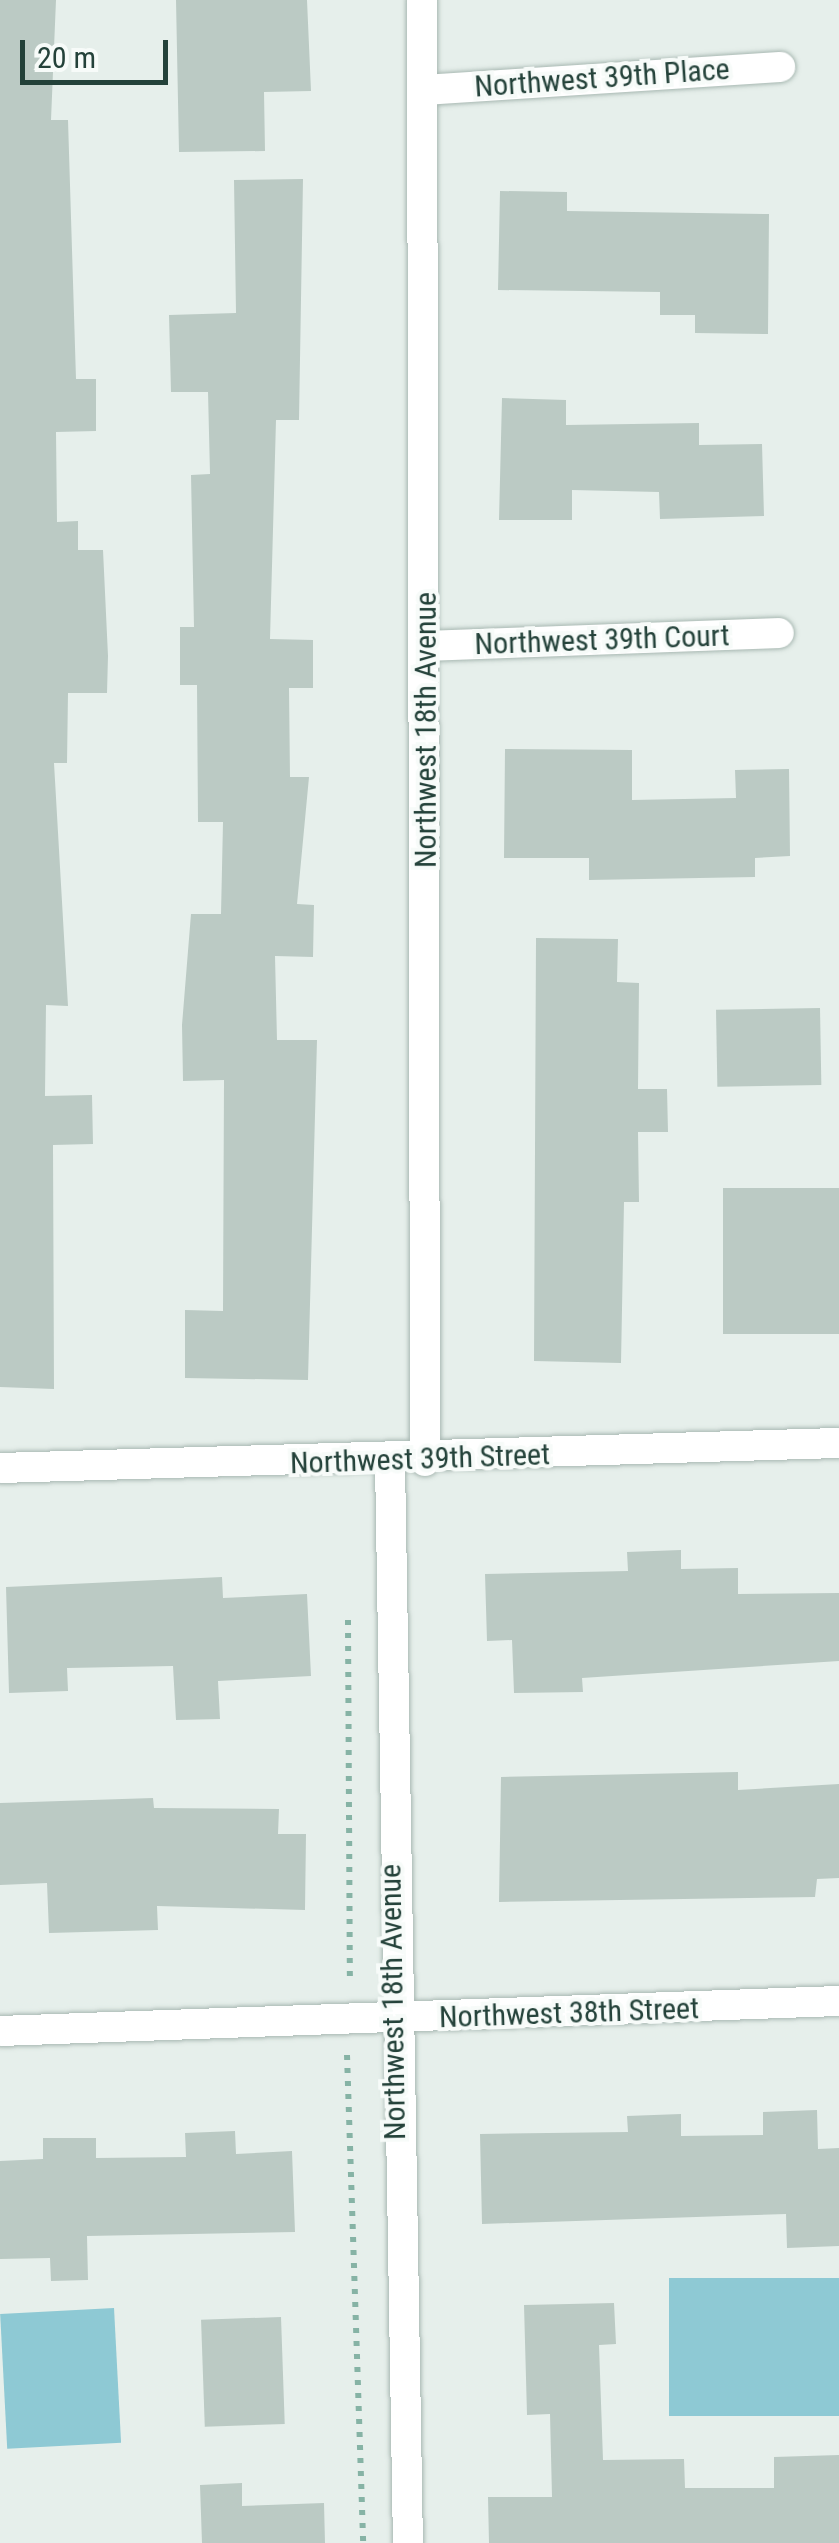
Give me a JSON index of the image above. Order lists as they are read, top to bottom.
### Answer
{
  "streets": {
    "street": [
      "Northwest 39th Place",
      "Northwest 39th Court",
      "Northwest 18th Avenue",
      "Northwest 39th Street",
      "Northwest 38th Street"
    ]
  },
  "crossings": [
    ["Northwest 39th Place", "Northwest 18th Avenue"],
    ["Northwest 39th Court", "Northwest 18th Avenue"],
    ["Northwest 18th Avenue", "Northwest 39th Street"],
    ["Northwest 18th Avenue", "Northwest 38th Street"]
  ],
  "scale_bar": "20 m"
}
